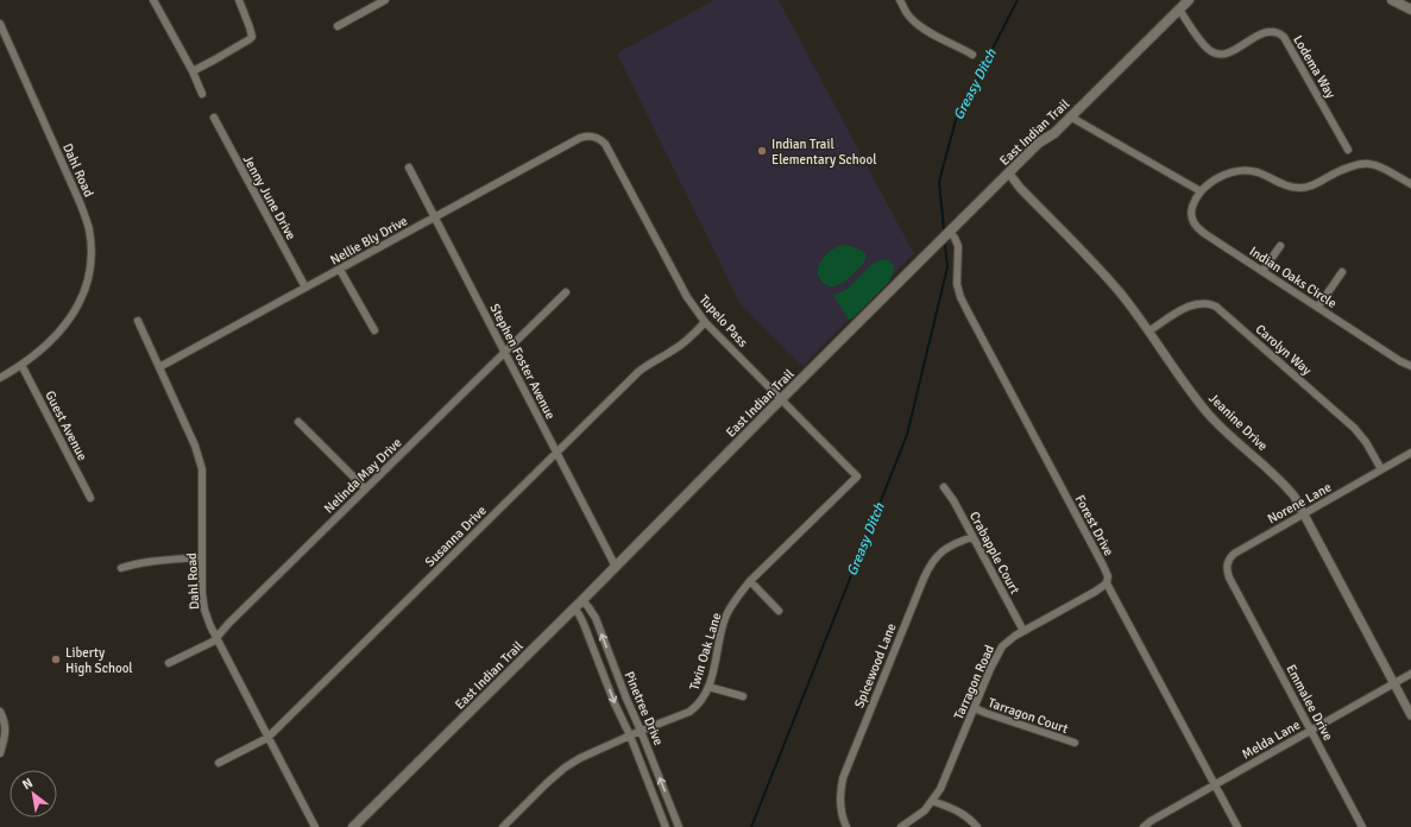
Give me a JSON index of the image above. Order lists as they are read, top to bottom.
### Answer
{
  "streets": {
    "main road": ["East Indian Trail"],
    "street": [
      "Lodema Way",
      "Dahl Road",
      "Jenny June Drive",
      "Nellie Bly Drive",
      "Indian Oaks Circle",
      "Tupelo Pass",
      "Carolyn Way",
      "Stephen Foster Avenue",
      "Jeanine Drive",
      "Guest Avenue",
      "Nelinda May Drive",
      "Norene Lane",
      "Forest Drive",
      "Susanna Drive",
      "Crabapple Court",
      "Twin Oak Lane",
      "Spicewood Lane",
      "Tarragon Road",
      "Emmalee Drive",
      "Pinetree Drive",
      "Tarragon Court",
      "Melda Lane"
    ]
  },
  "crossings": [
    ["Lodema Way", "East Indian Trail"],
    ["East Indian Trail", "Tupelo Pass"],
    ["East Indian Trail", "Stephen Foster Avenue"],
    ["East Indian Trail", "Jeanine Drive"],
    ["East Indian Trail", "Forest Drive"],
    ["East Indian Trail", "Pinetree Drive"],
    ["Dahl Road", "Nellie Bly Drive"],
    ["Dahl Road", "Guest Avenue"],
    ["Dahl Road", "Nelinda May Drive"],
    ["Dahl Road", "Susanna Drive"],
    ["Jenny June Drive", "Nellie Bly Drive"],
    ["Nellie Bly Drive", "Tupelo Pass"],
    ["Nellie Bly Drive", "Stephen Foster Avenue"],
    ["Tupelo Pass", "Susanna Drive"],
    ["Tupelo Pass", "Twin Oak Lane"],
    ["Carolyn Way", "Jeanine Drive"],
    ["Carolyn Way", "Norene Lane"],
    ["Stephen Foster Avenue", "Nelinda May Drive"],
    ["Stephen Foster Avenue", "Susanna Drive"],
    ["Jeanine Drive", "Norene Lane"],
    ["Jeanine Drive", "Melda Lane"],
    ["Norene Lane", "Emmalee Drive"],
    ["Forest Drive", "Tarragon Road"],
    ["Forest Drive", "Melda Lane"],
    ["Crabapple Court", "Spicewood Lane"],
    ["Crabapple Court", "Tarragon Road"],
    ["Twin Oak Lane", "Pinetree Drive"],
    ["Tarragon Road", "Tarragon Court"],
    ["Emmalee Drive", "Melda Lane"]
  ],
  "water": ["Greasy Ditch"],
  "places": ["Indian Trail Elementary School", "Liberty High School"],
  "north": "top left"
}
